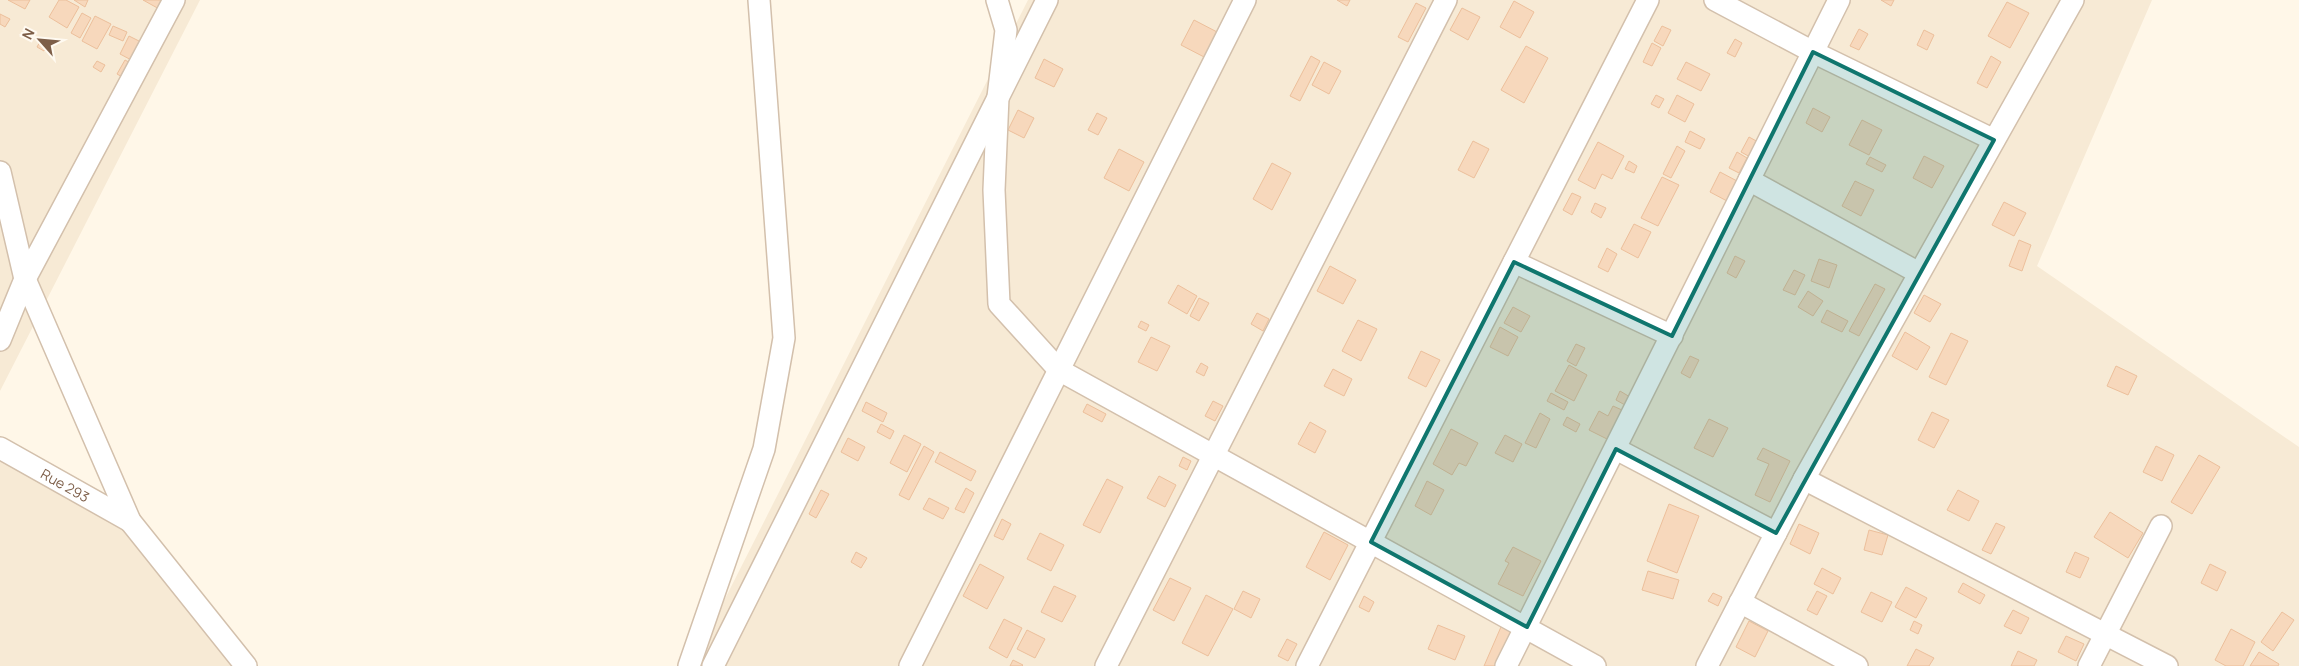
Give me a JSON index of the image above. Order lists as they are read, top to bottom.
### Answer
{
  "streets": {
    "street": ["Rue 293"]
  },
  "north": "top left"
}
